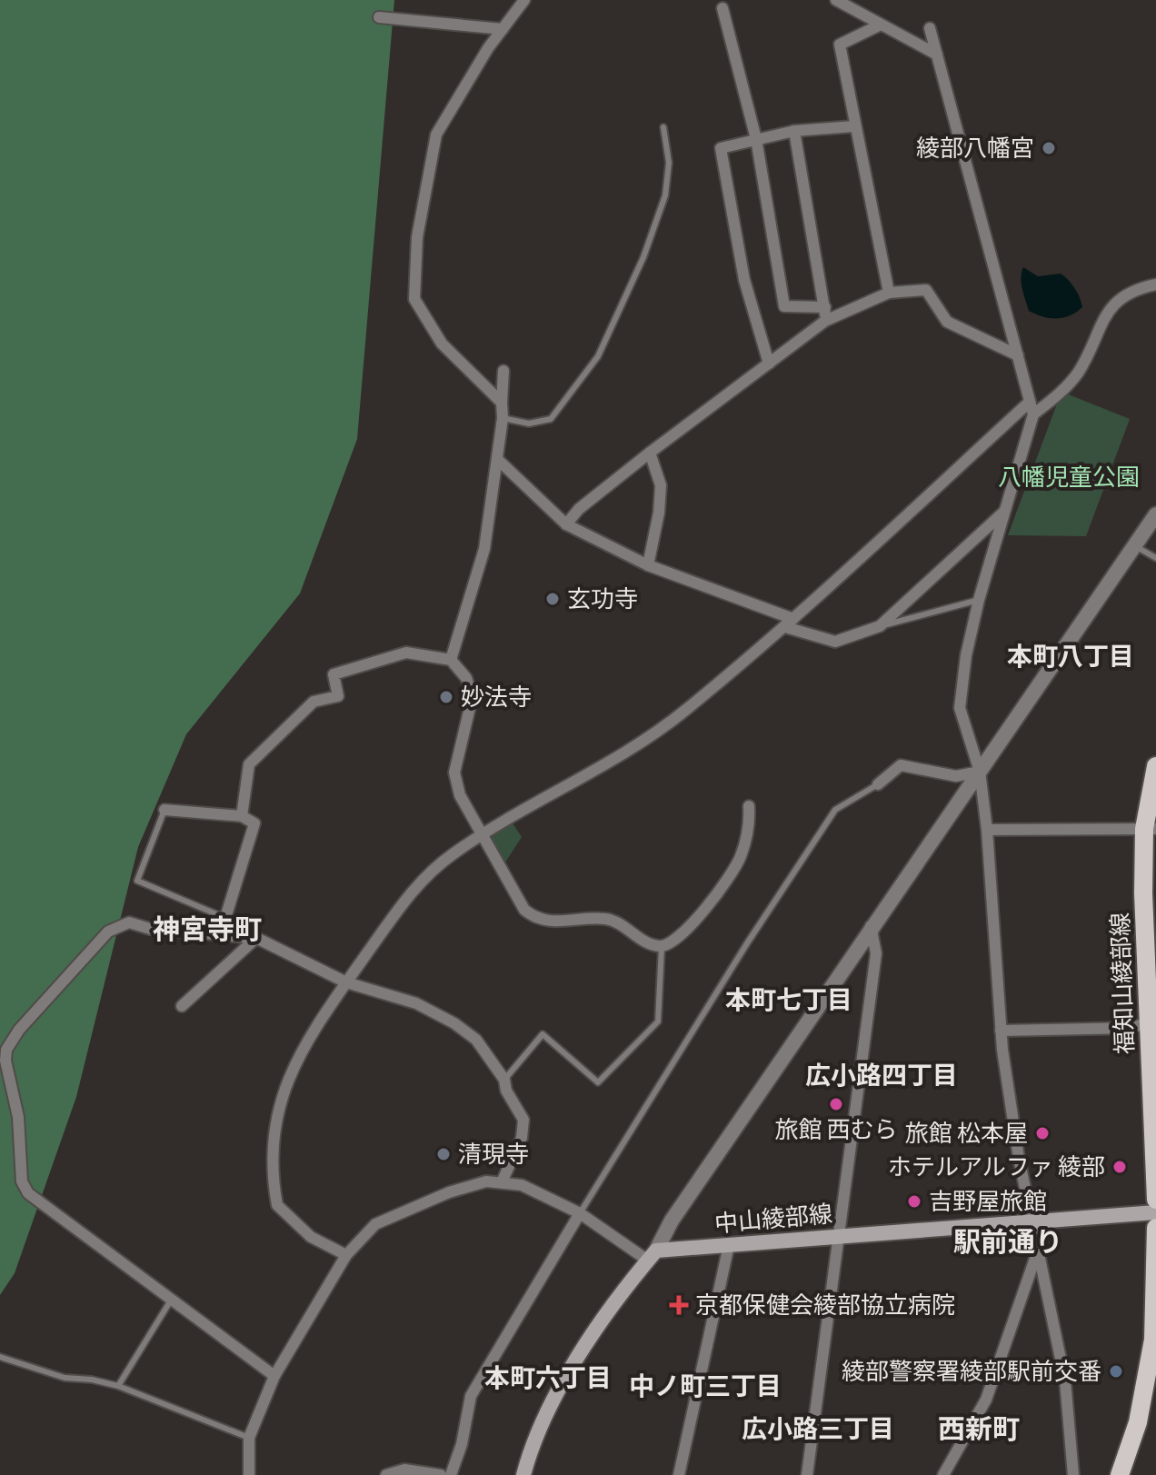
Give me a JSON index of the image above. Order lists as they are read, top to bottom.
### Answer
{
  "streets": {
    "main road": ["福知山綾部線", "中山綾部線"]
  },
  "districts": [
    "本町八丁目",
    "神宮寺町",
    "本町七丁目",
    "広小路四丁目",
    "駅前通り",
    "本町六丁目",
    "中ノ町三丁目",
    "広小路三丁目",
    "西新町"
  ],
  "parks": ["八幡児童公園"],
  "places": {
    "other": [
      "綾部八幡宮",
      "玄功寺",
      "妙法寺",
      "旅館 西むら",
      "旅館 松本屋",
      "清現寺",
      "ホテルアルファ 綾部",
      "吉野屋旅館",
      "綾部警察署綾部駅前交番"
    ],
    "health": ["京都保健会綾部協立病院"]
  }
}
